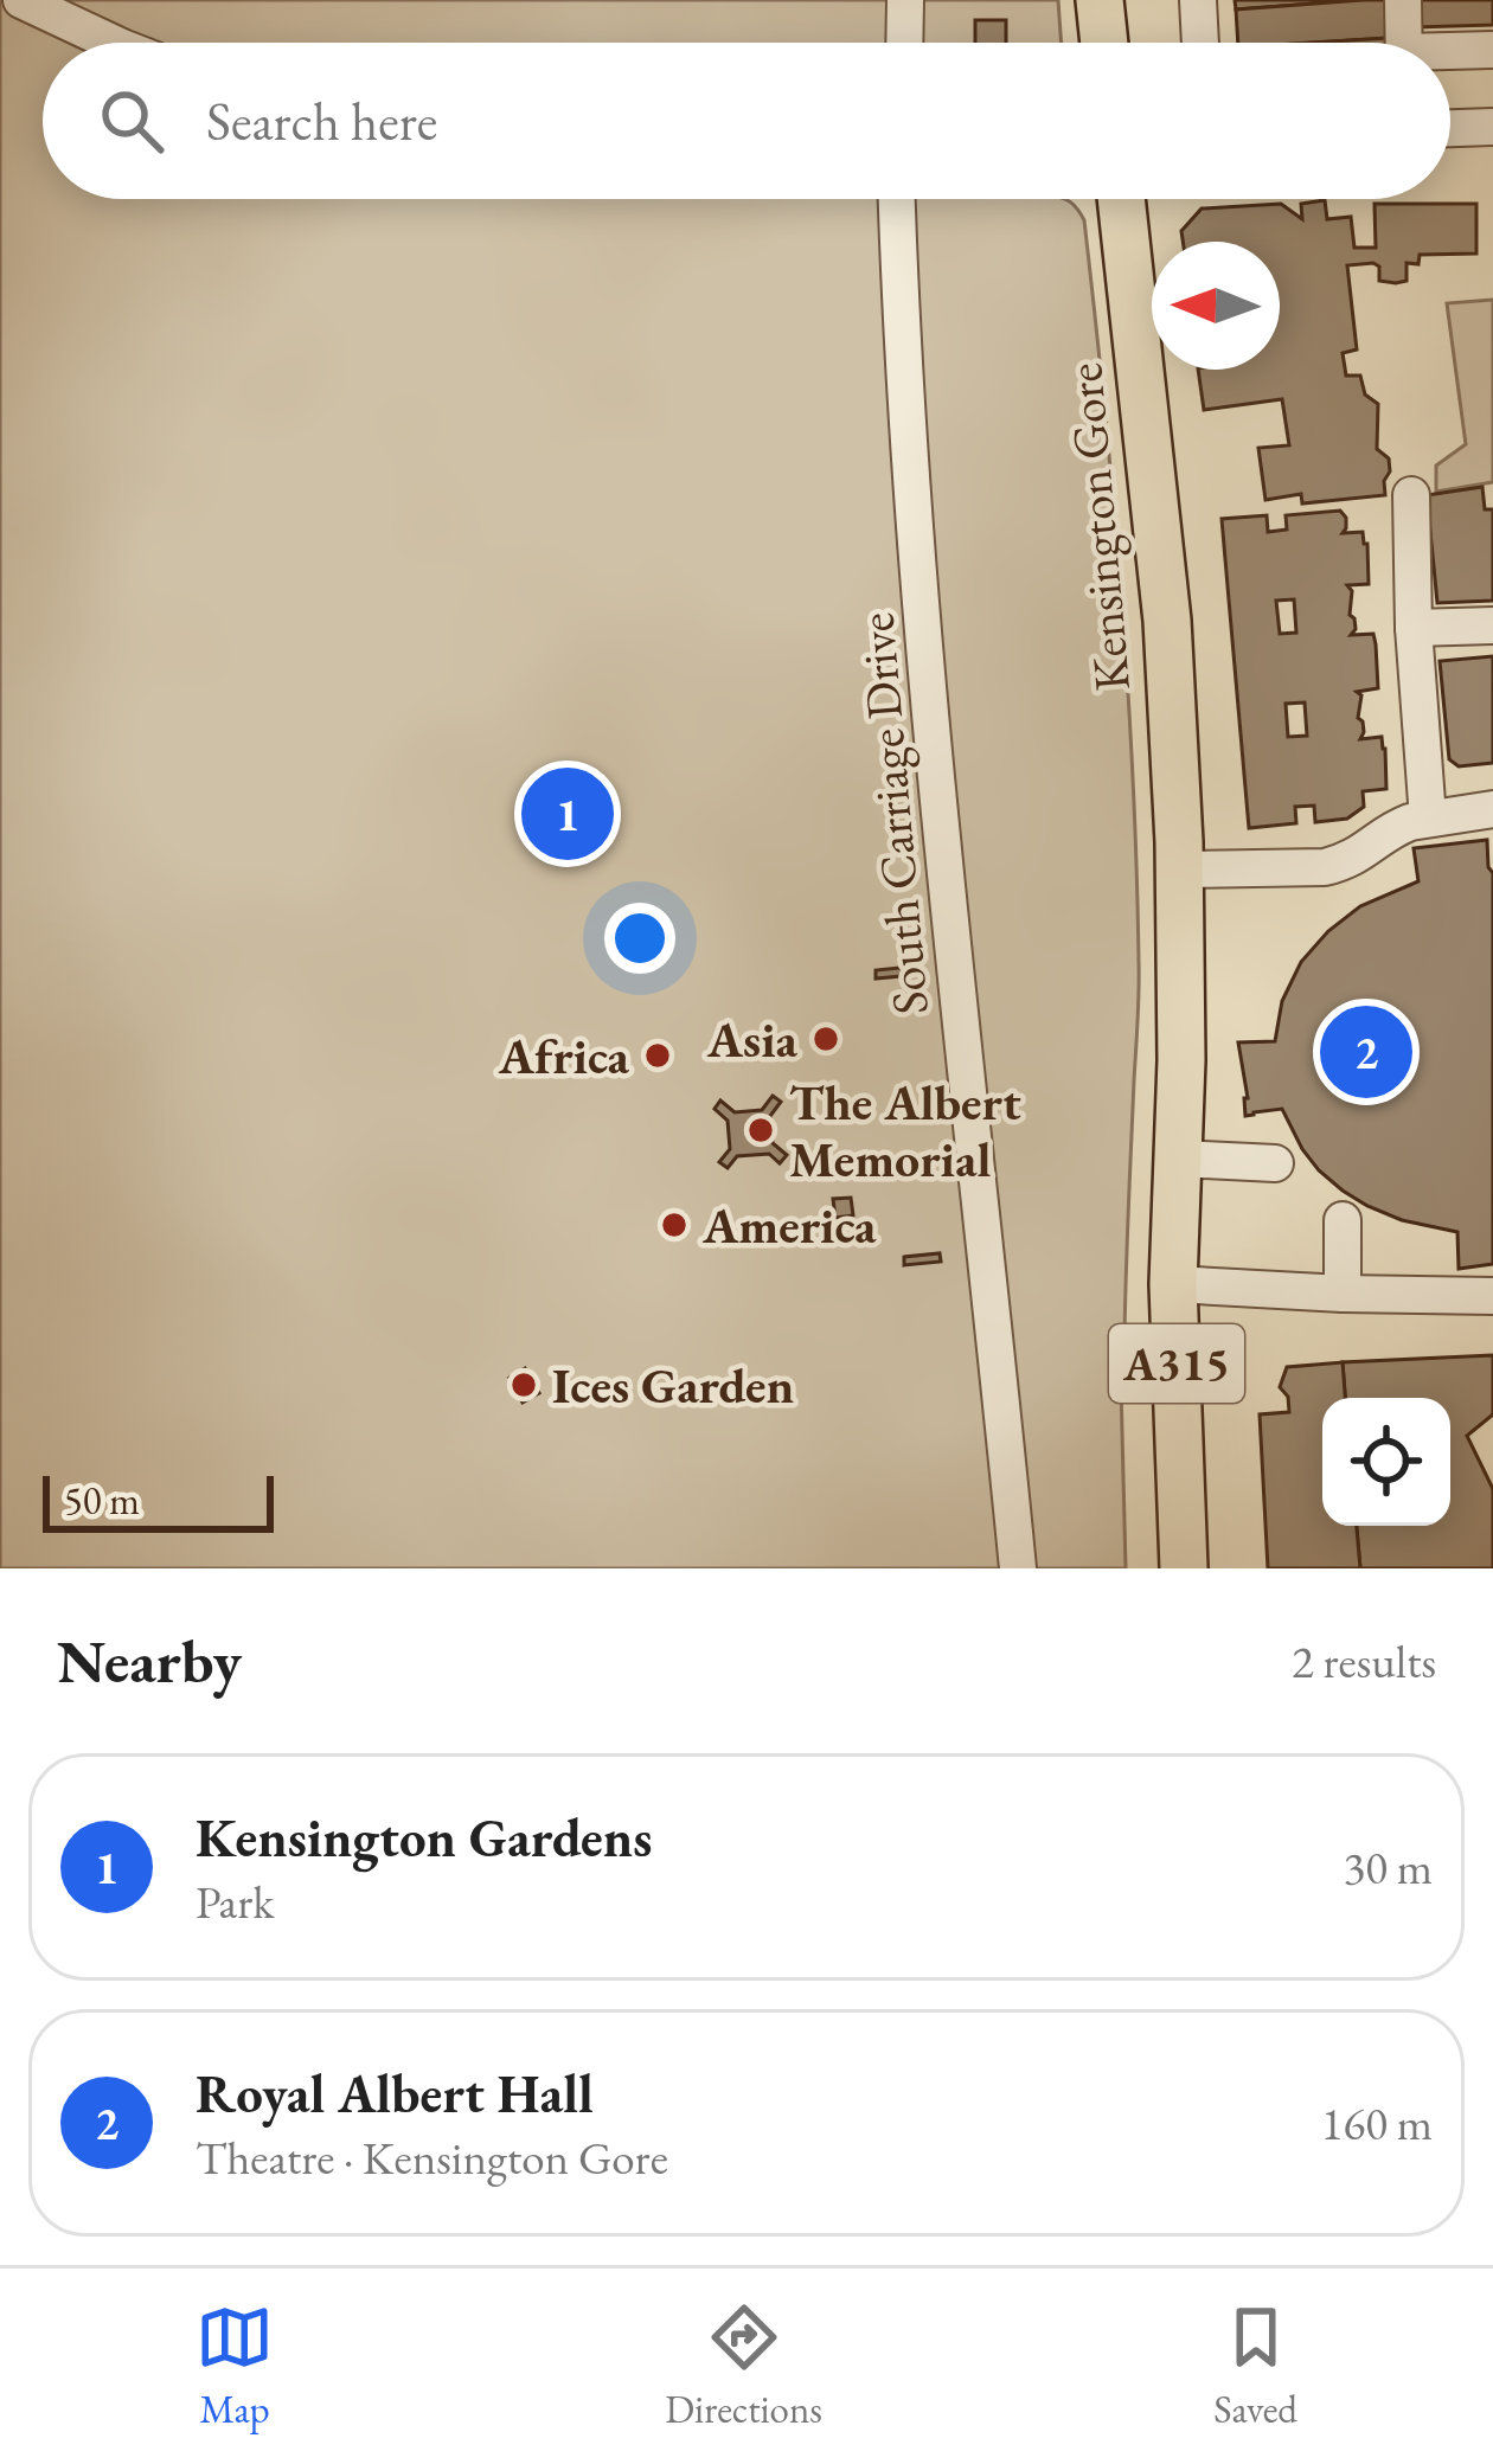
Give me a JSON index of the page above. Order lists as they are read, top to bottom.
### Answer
{
  "streets": {
    "main road": ["Kensington Gore", "A315"],
    "street": ["South Carriage Drive"]
  },
  "places": [
    "Asia",
    "Africa",
    "The Albert Memorial",
    "America",
    "Ices Garden"
  ],
  "scale_bar": "50 m",
  "north": "left",
  "page": {
    "search": "Search here",
    "pins": ["1", "2"],
    "scale": "50 m",
    "heading": ["Nearby", "2 results"],
    "list": [
      {
        "mark": "1",
        "name": "Kensington Gardens",
        "note": "Park",
        "value": "30 m"
      },
      {
        "mark": "2",
        "name": "Royal Albert Hall",
        "note": "Theatre · Kensington Gore",
        "value": "160 m"
      }
    ],
    "nav": ["Map", "Directions", "Saved"]
  }
}
